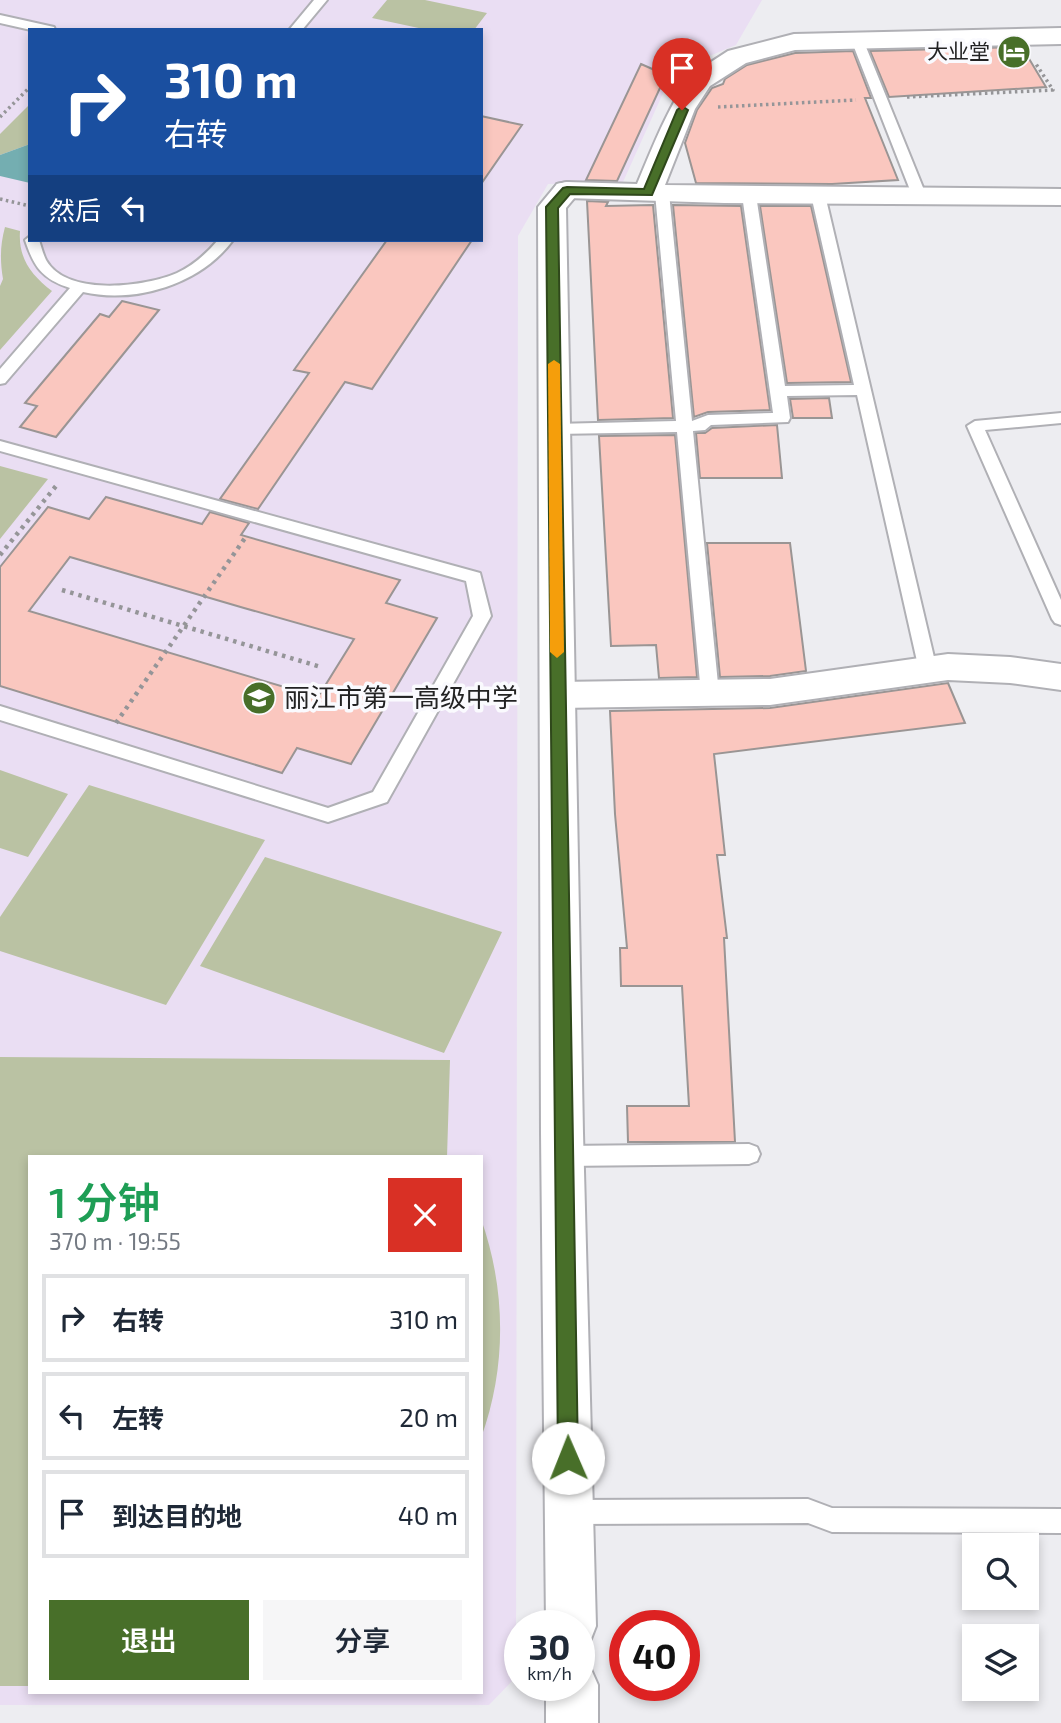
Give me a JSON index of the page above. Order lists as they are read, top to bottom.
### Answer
{
  "places": {
    "hotel": ["大业堂"],
    "school or university": ["丽江市第一高级中学"]
  },
  "page": {
    "turn": ["310 m", "右转"],
    "then": "然后",
    "heading": ["1 分钟", "370 m · 19:55"],
    "list": [
      {
        "name": "右转",
        "value": "310 m"
      },
      {
        "name": "左转",
        "value": "20 m"
      },
      {
        "name": "到达目的地",
        "value": "40 m"
      }
    ],
    "buttons": ["退出", "分享"],
    "speed": "30 km/h",
    "limit": "40"
  }
}
